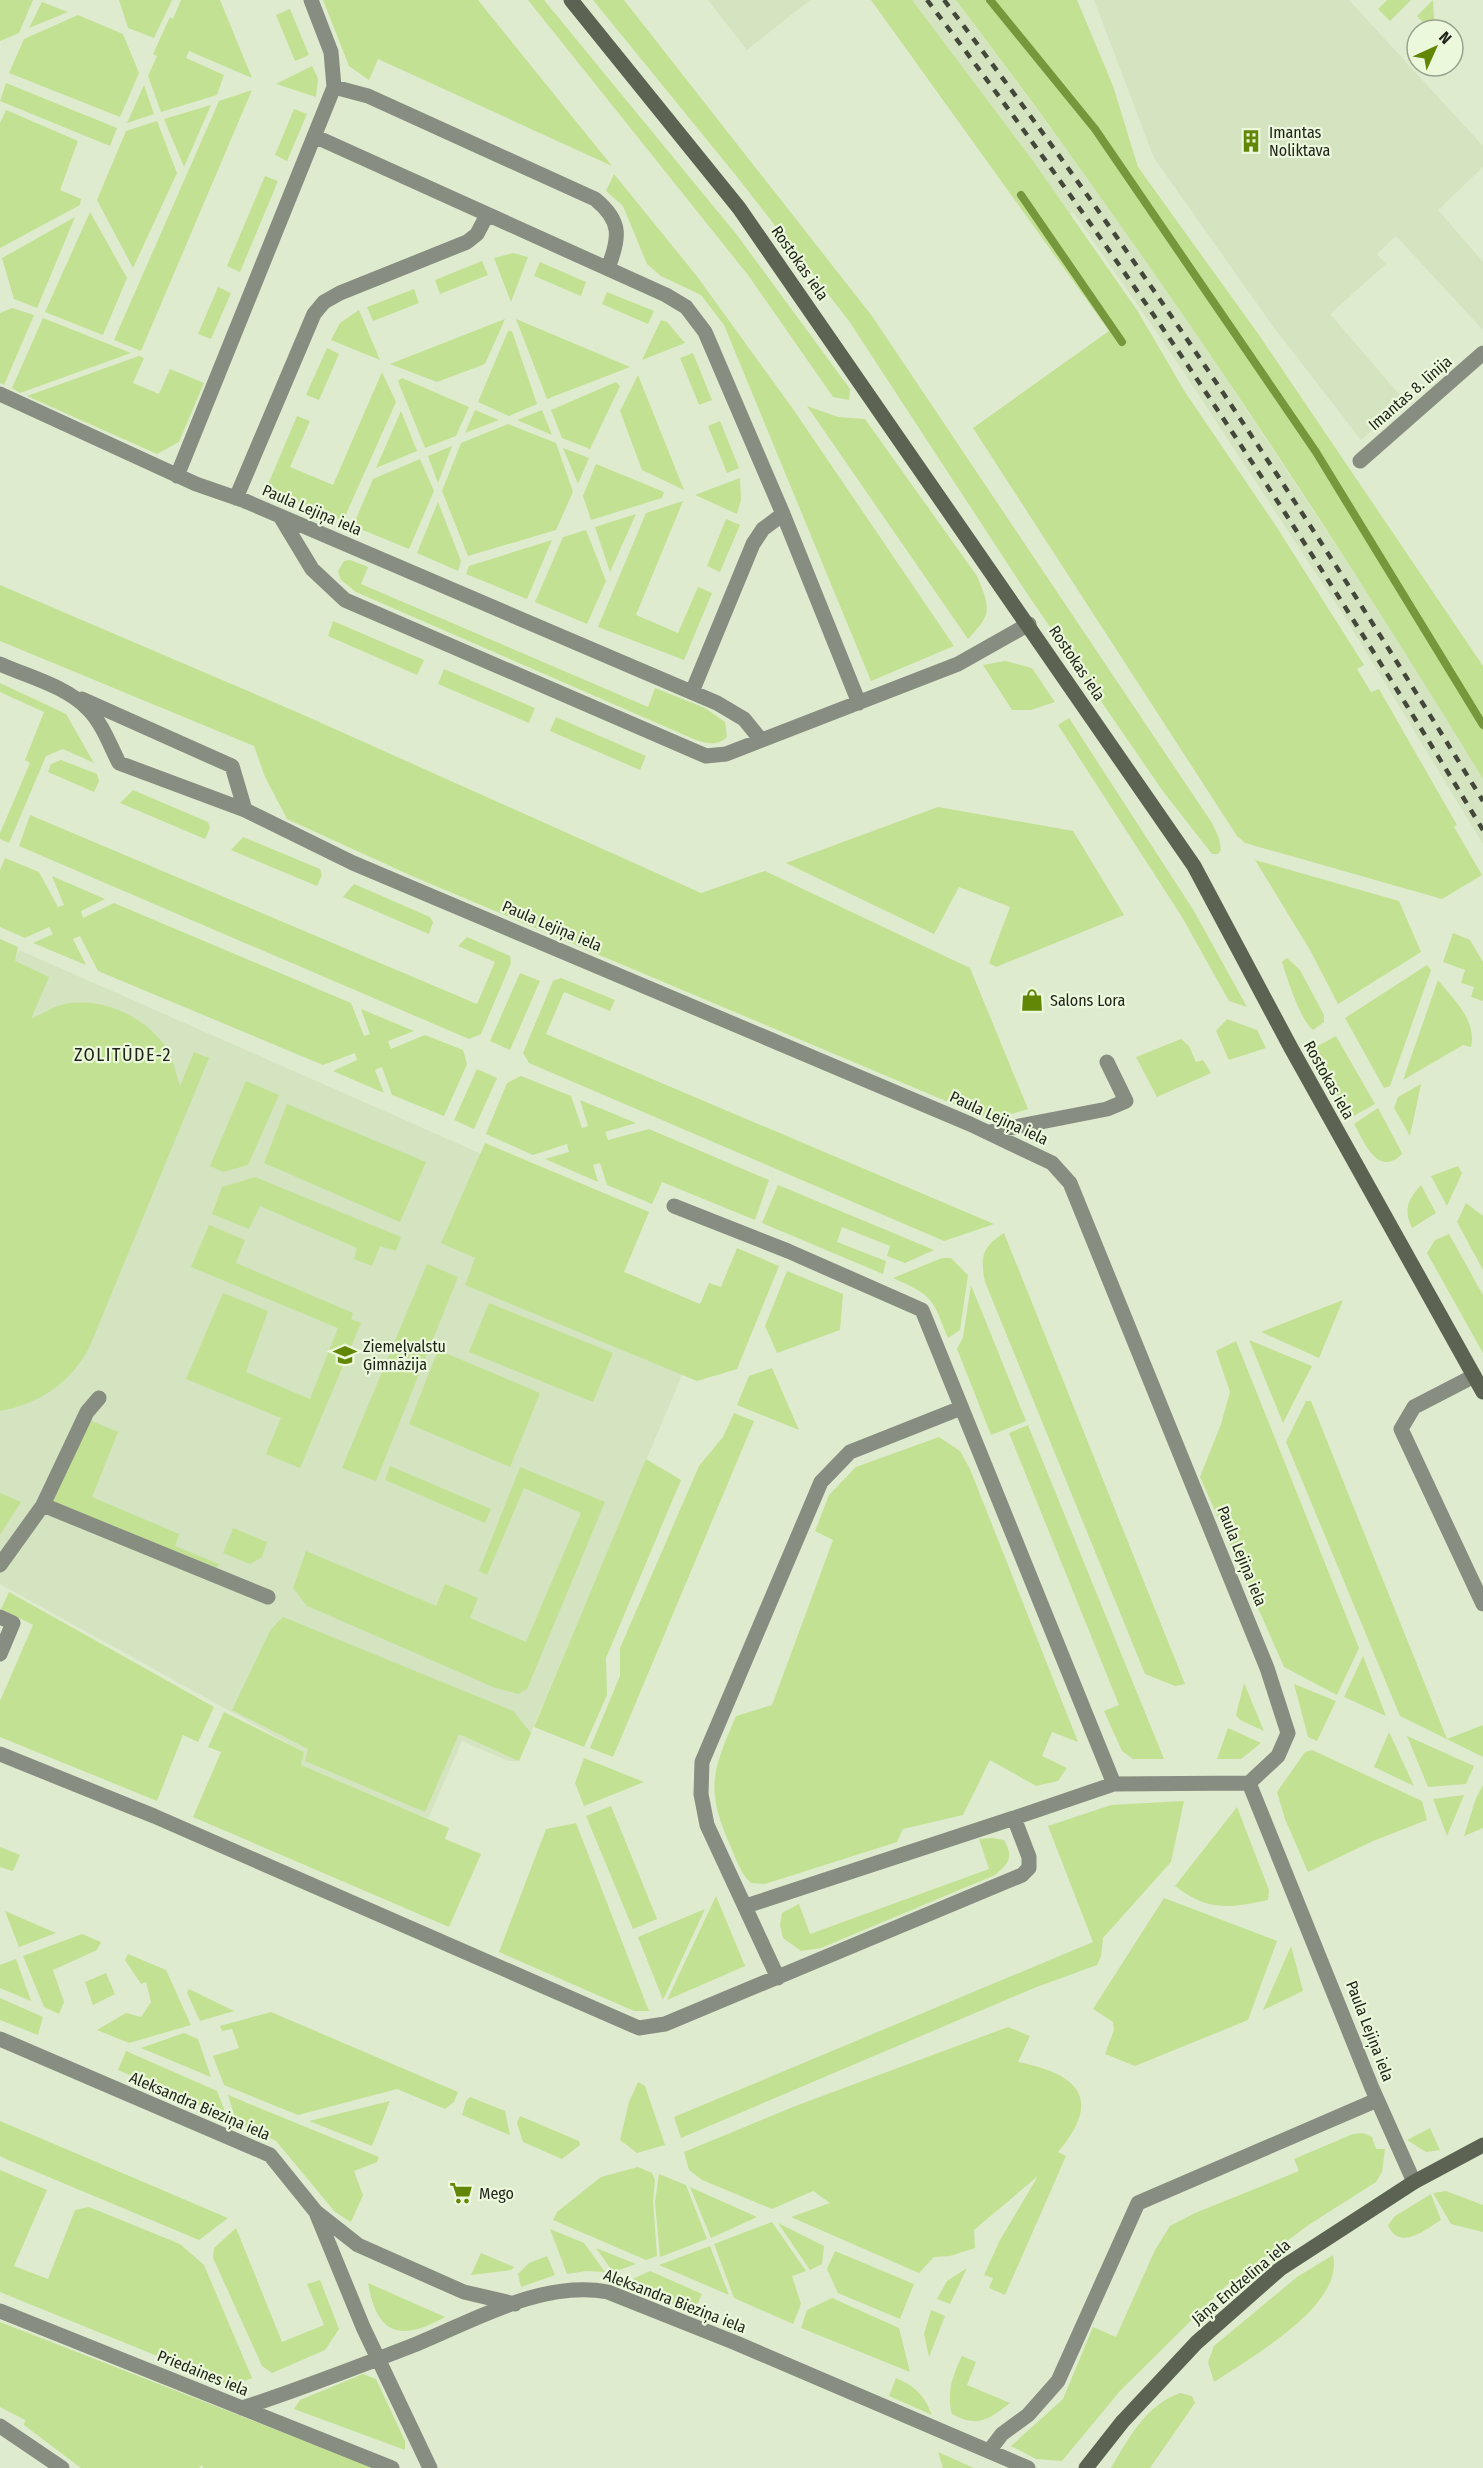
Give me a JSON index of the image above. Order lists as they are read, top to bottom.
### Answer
{
  "streets": {
    "street": [
      "Rostokas iela",
      "Imantas 8. līnija",
      "Paula Lejiņa iela",
      "Aleksandra Bieziņa iela",
      "Jāņa Endzelīna iela",
      "Priedaines iela"
    ]
  },
  "crossings": [
    ["Paula Lejiņa iela", "Jāņa Endzelīna iela"]
  ],
  "districts": ["ZOLITŪDE-2"],
  "places": {
    "building": ["Imantas Noliktava"],
    "shop": ["Salons Lora"],
    "school or university": ["Ziemeļvalstu Ģimnāzija"],
    "supermarket": ["Mego"]
  },
  "north": "top right"
}
